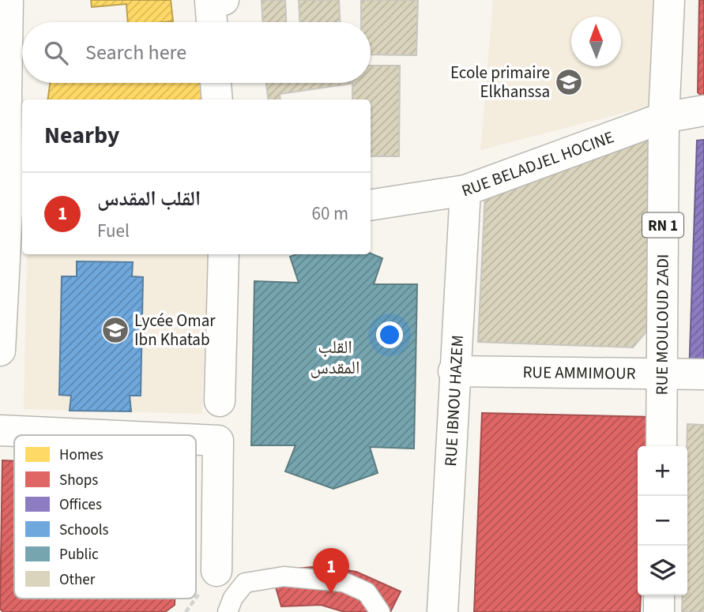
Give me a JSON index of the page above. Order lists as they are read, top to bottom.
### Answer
{
  "streets": {
    "street": [
      "RUE BELADJEL HOCINE",
      "RN 1",
      "RUE MOULOUD ZADI",
      "RUE AMMIMOUR",
      "RUE IBNOU HAZEM"
    ]
  },
  "crossings": [
    ["RUE BELADJEL HOCINE", "RUE MOULOUD ZADI"],
    ["RUE BELADJEL HOCINE", "RUE IBNOU HAZEM"],
    ["RUE MOULOUD ZADI", "RUE AMMIMOUR"],
    ["RUE AMMIMOUR", "RUE IBNOU HAZEM"]
  ],
  "districts": ["القلب المقدس"],
  "places": {
    "school or university": ["Ecole primaire Elkhanssa", "Lycée Omar Ibn Khatab"]
  },
  "legend": [
    "Homes",
    "Shops",
    "Offices",
    "Schools",
    "Public",
    "Other"
  ],
  "north": "top",
  "page": {
    "search": "Search here",
    "heading": "Nearby",
    "list": [
      {
        "mark": "1",
        "name": "القلب المقدس",
        "note": "Fuel",
        "value": "60 m"
      }
    ],
    "map_buttons": ["+", "−"],
    "pins": "1"
  }
}
